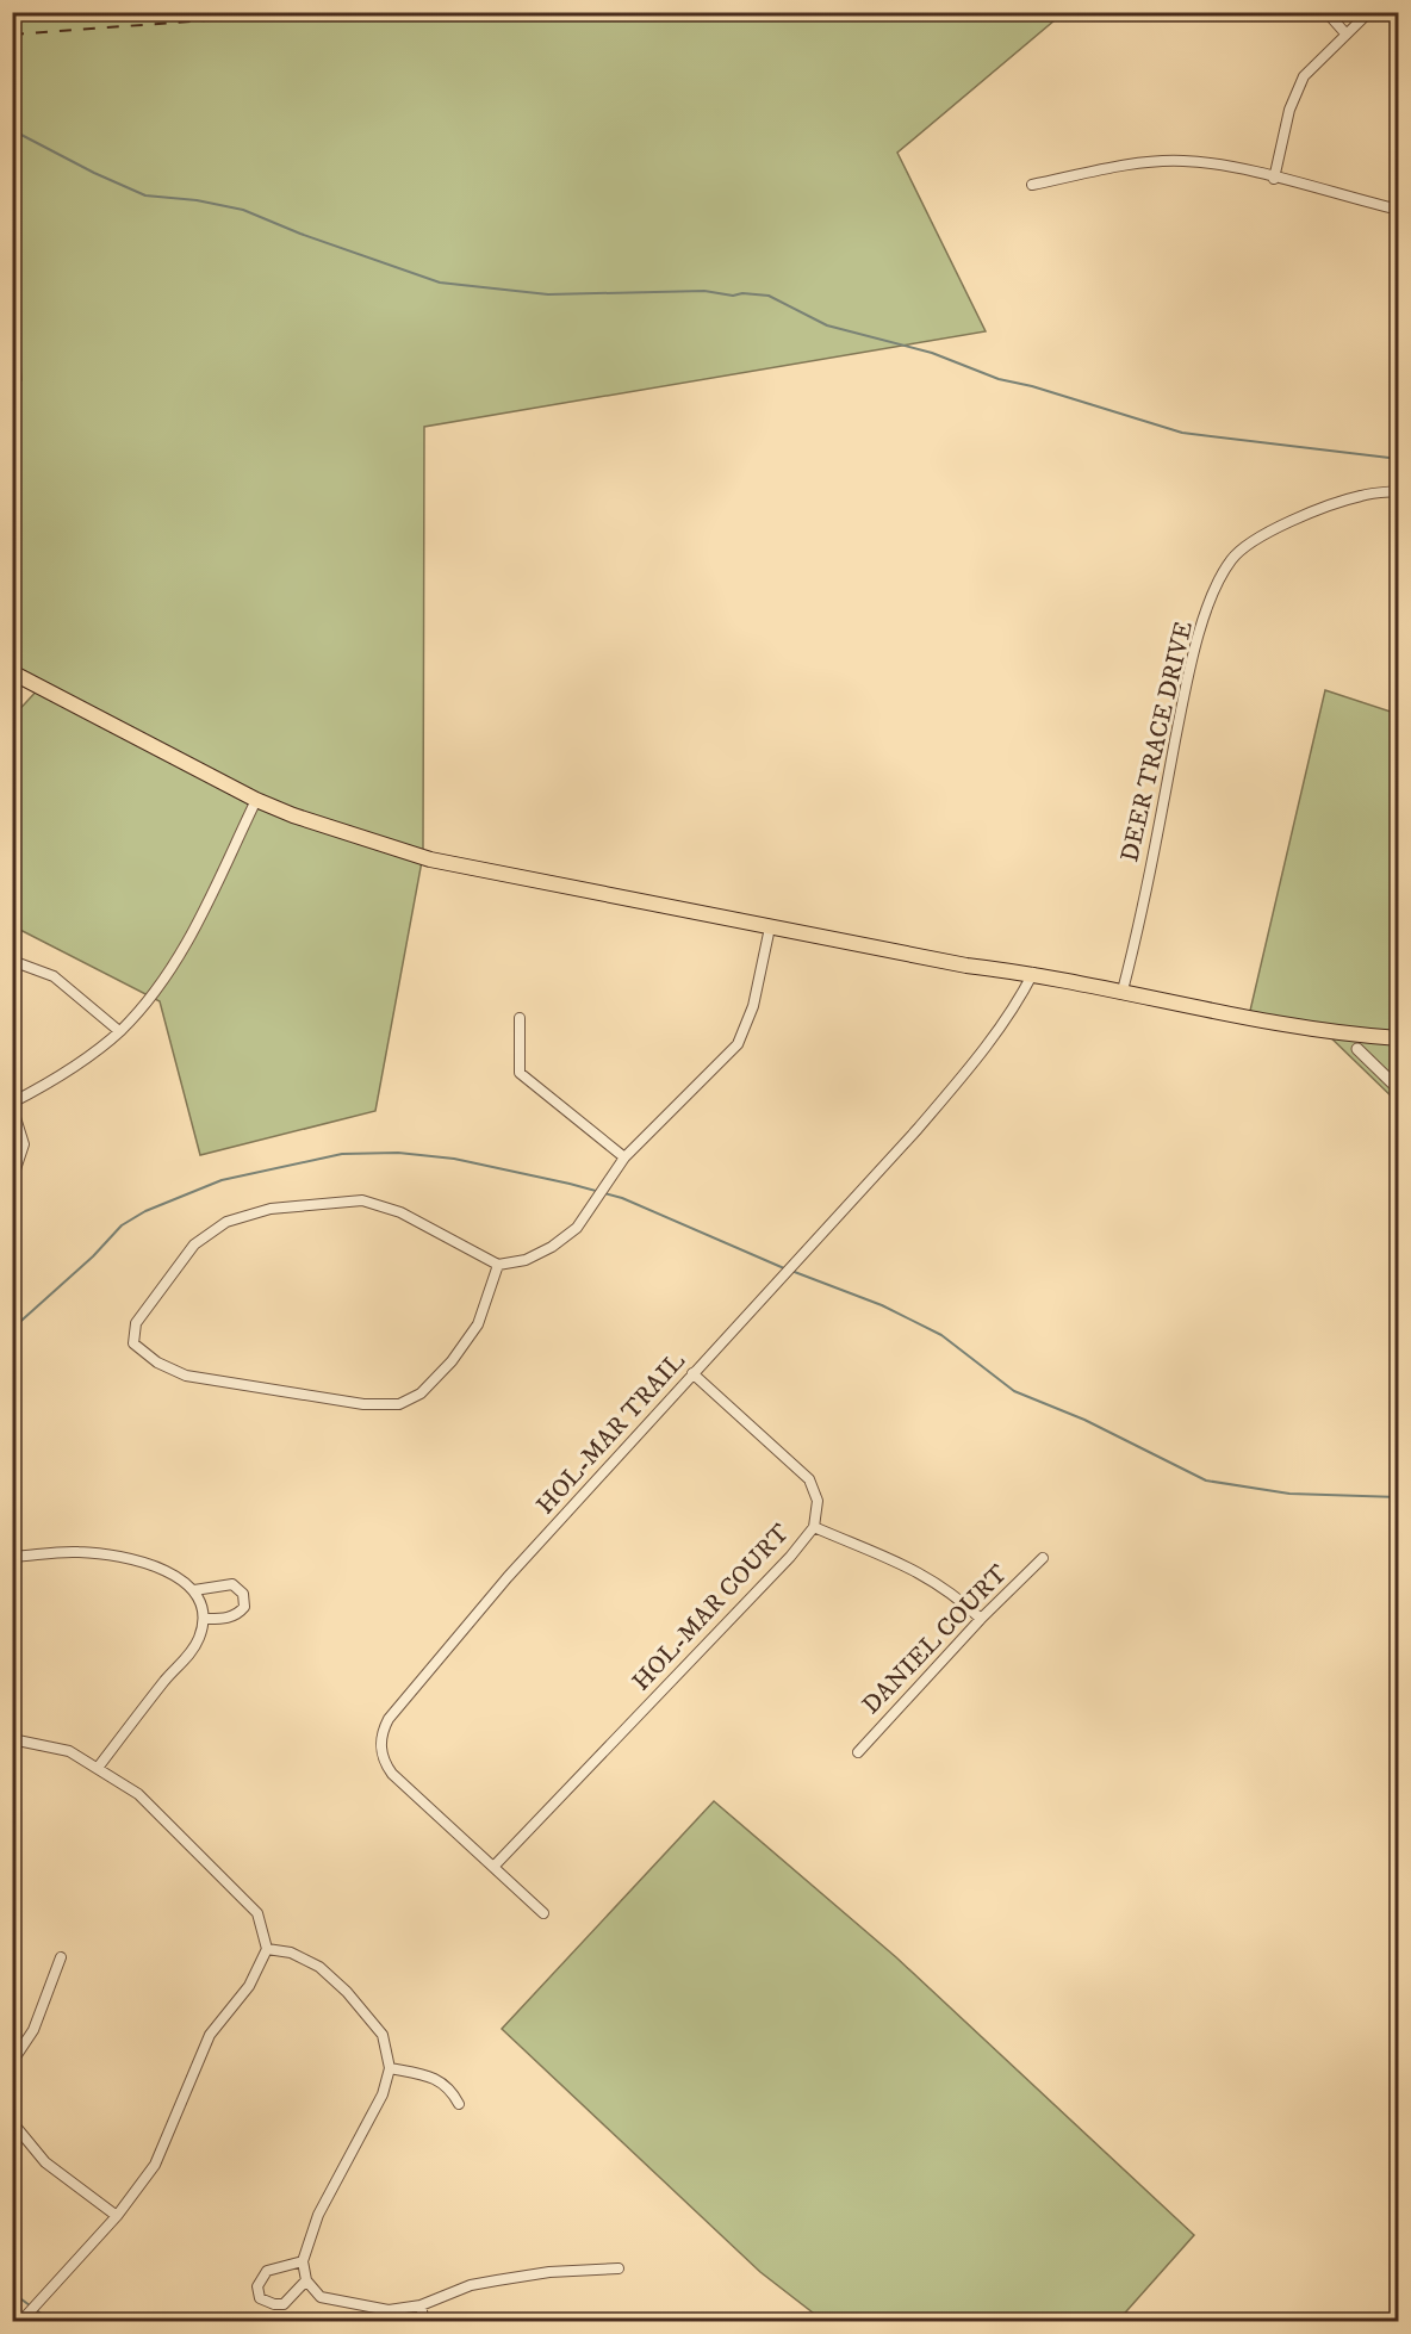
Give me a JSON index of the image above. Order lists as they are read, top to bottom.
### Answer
{
  "streets": {
    "street": [
      "DEER TRACE DRIVE",
      "HOL-MAR TRAIL",
      "HOL-MAR COURT",
      "DANIEL COURT"
    ]
  },
  "crossings": [
    ["HOL-MAR TRAIL", "HOL-MAR COURT"]
  ]
}
